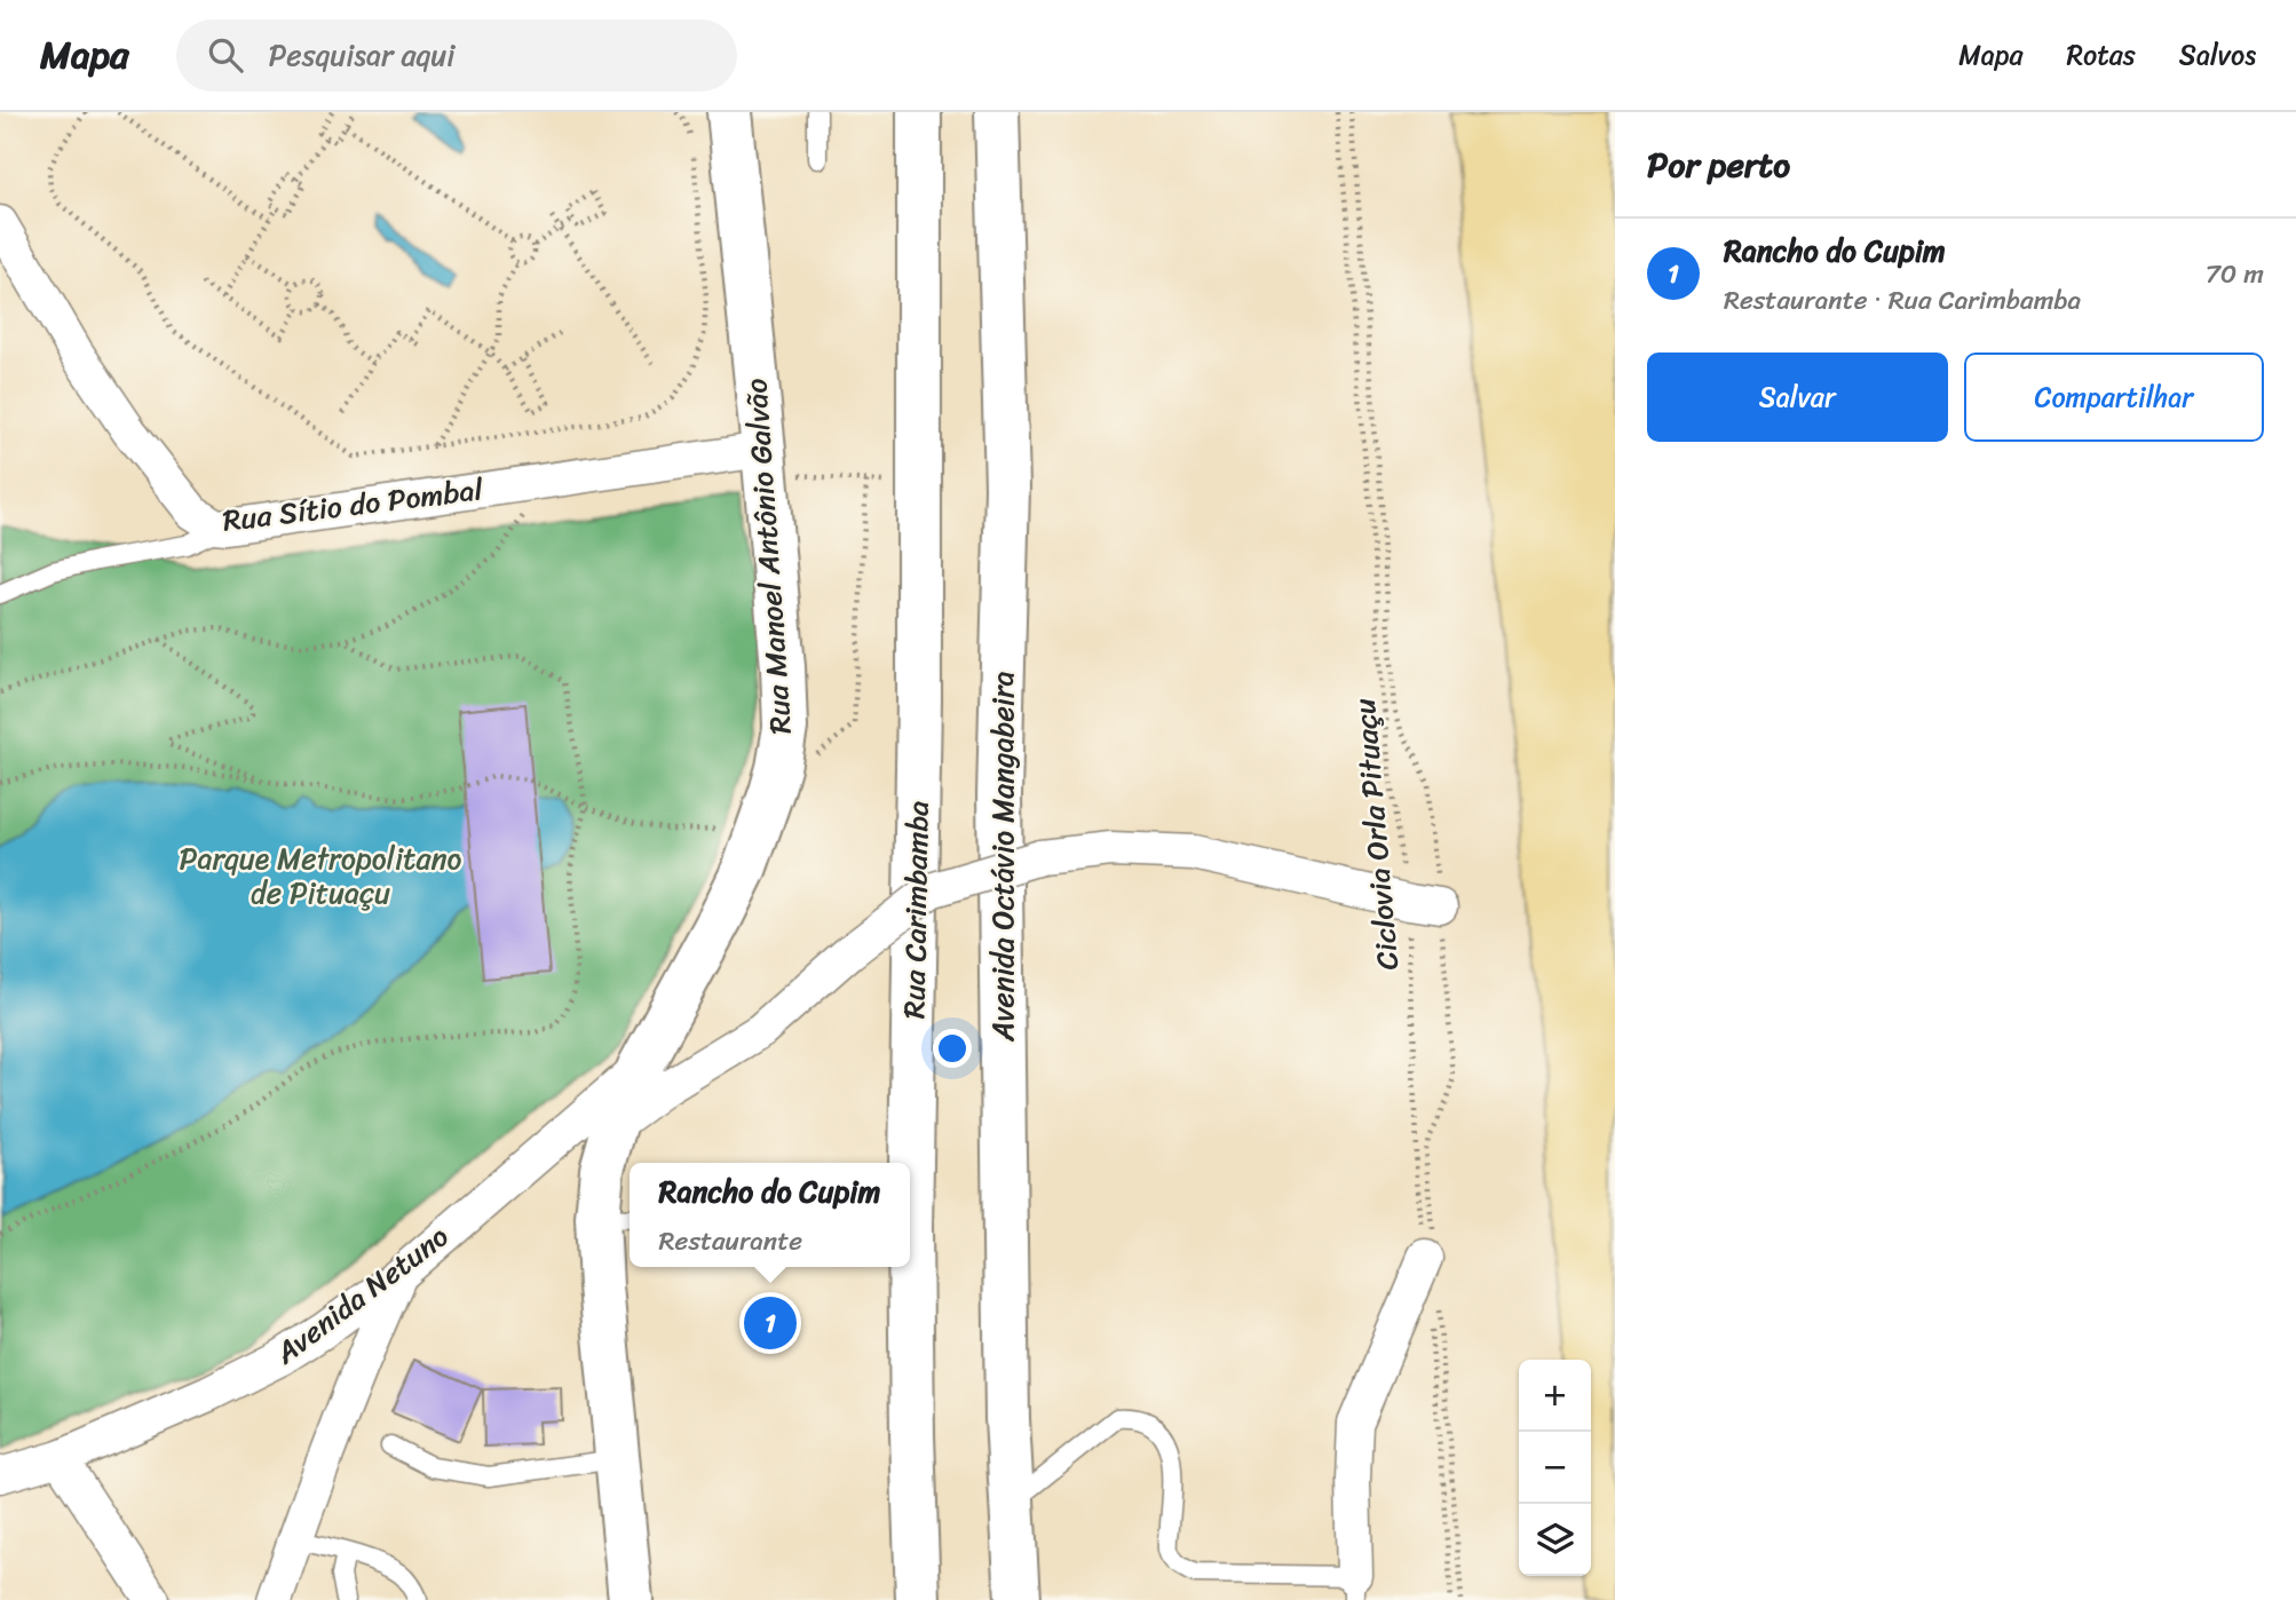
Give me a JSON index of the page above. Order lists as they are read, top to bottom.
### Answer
{
  "streets": {
    "main road": ["Rua Manoel Antônio Galvão", "Avenida Octávio Mangabeira", "Rua Carimbamba"],
    "street": ["Rua Sítio do Pombal", "Avenida Netuno"],
    "path": ["Ciclovia Orla Pituaçu"]
  },
  "crossings": [
    ["Rua Sítio do Pombal", "Rua Manoel Antônio Galvão"],
    ["Rua Manoel Antônio Galvão", "Avenida Netuno"]
  ],
  "parks": ["Parque Metropolitano de Pituaçu"],
  "page": {
    "header": "Mapa",
    "search": "Pesquisar aqui",
    "nav": ["Mapa", "Rotas", "Salvos"],
    "heading": "Por perto",
    "list": [
      {
        "mark": "1",
        "name": "Rancho do Cupim",
        "note": "Restaurante · Rua Carimbamba",
        "value": "70 m"
      }
    ],
    "buttons": ["Salvar", "Compartilhar"],
    "popup": ["Rancho do Cupim", "Restaurante"],
    "pins": "1",
    "map_buttons": ["+", "−"]
  }
}
